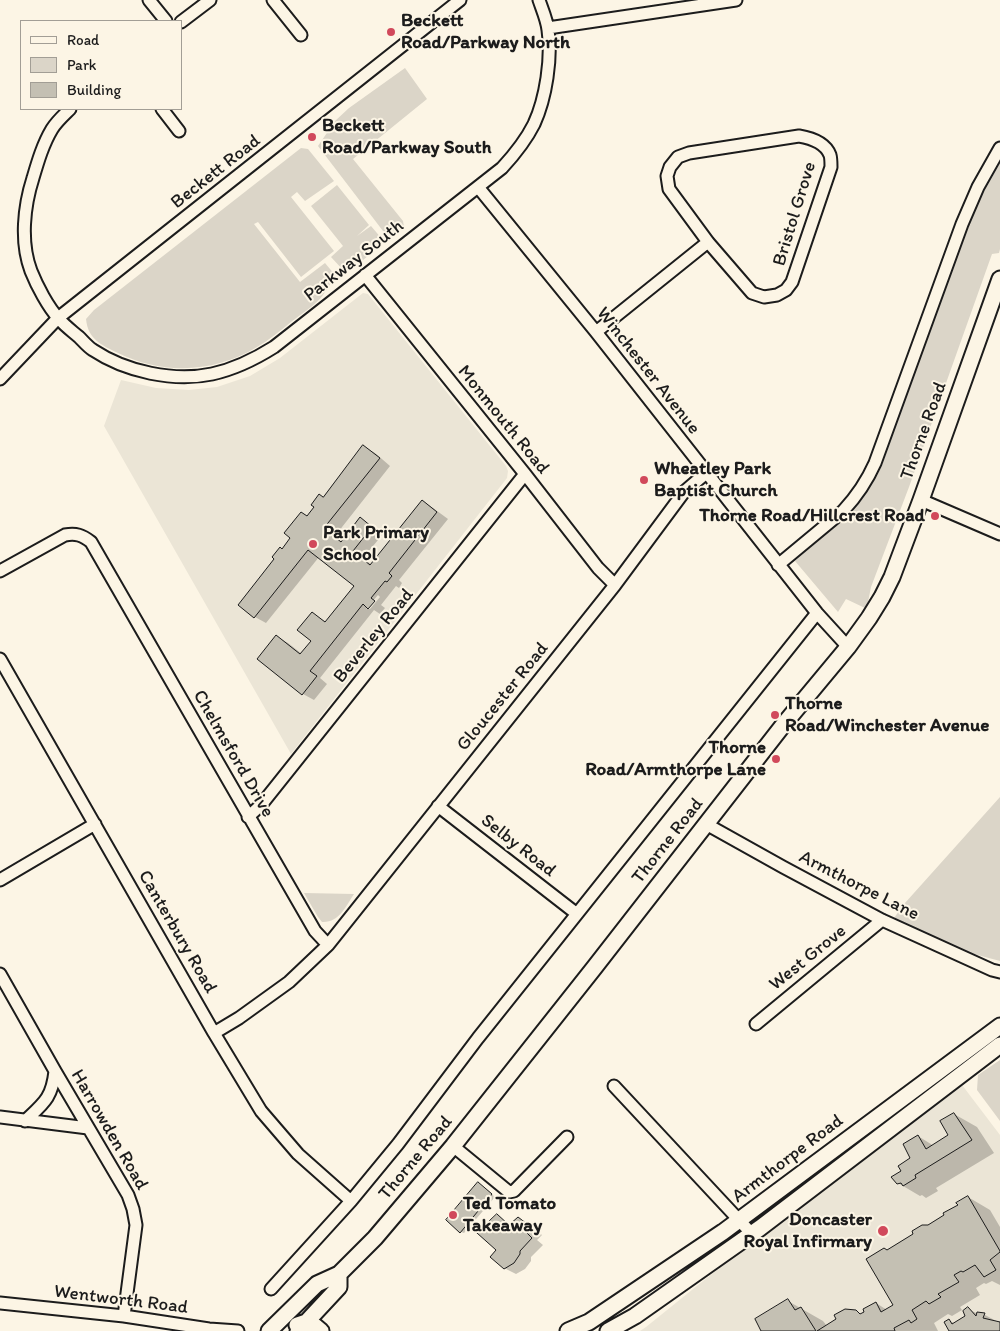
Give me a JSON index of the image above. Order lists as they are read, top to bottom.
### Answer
{
  "streets": {
    "street": [
      "Beckett Road",
      "Bristol Grove",
      "Parkway South",
      "Winchester Avenue",
      "Monmouth Road",
      "Thorne Road",
      "Beverley Road",
      "Gloucester Road",
      "Chelmsford Drive",
      "Selby Road",
      "Armthorpe Lane",
      "Canterbury Road",
      "West Grove",
      "Harrowden Road",
      "Armthorpe Road",
      "Wentworth Road"
    ]
  },
  "crossings": [
    ["Beckett Road", "Parkway South"],
    ["Parkway South", "Winchester Avenue"],
    ["Parkway South", "Monmouth Road"],
    ["Winchester Avenue", "Thorne Road"],
    ["Winchester Avenue", "Gloucester Road"],
    ["Monmouth Road", "Beverley Road"],
    ["Monmouth Road", "Gloucester Road"],
    ["Thorne Road", "Selby Road"],
    ["Thorne Road", "Armthorpe Lane"],
    ["Thorne Road", "Canterbury Road"],
    ["Beverley Road", "Chelmsford Drive"],
    ["Gloucester Road", "Chelmsford Drive"],
    ["Gloucester Road", "Selby Road"],
    ["Armthorpe Lane", "West Grove"],
    ["Harrowden Road", "Wentworth Road"]
  ],
  "places": [
    "Beckett Road/Parkway North",
    "Beckett Road/Parkway South",
    "Wheatley Park Baptist Church",
    "Thorne Road/Hillcrest Road",
    "Park Primary School",
    "Thorne Road/Winchester Avenue",
    "Thorne Road/Armthorpe Lane",
    "Ted Tomato Takeaway",
    "Doncaster Royal Infirmary"
  ],
  "legend": ["Road", "Park", "Building"]
}
